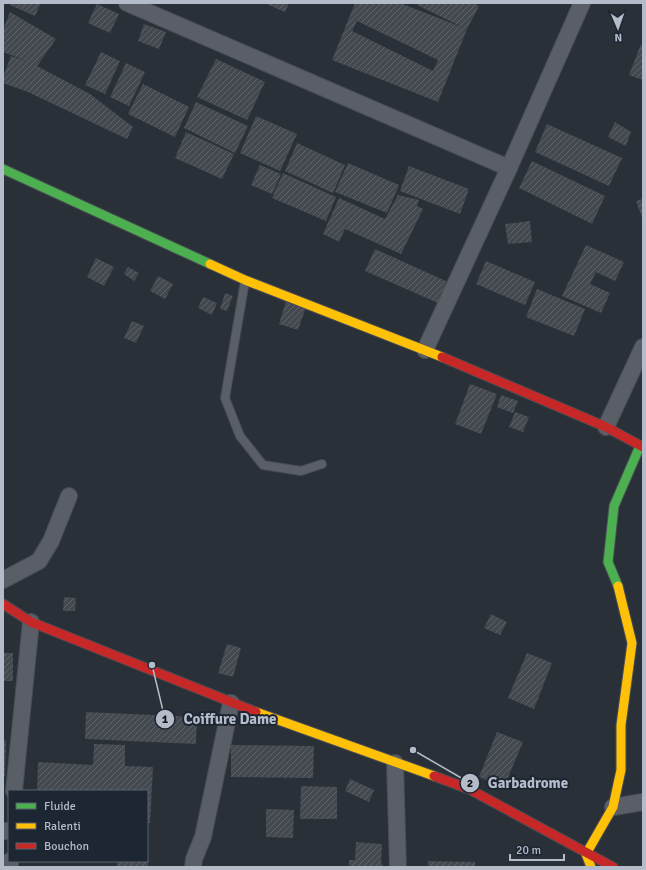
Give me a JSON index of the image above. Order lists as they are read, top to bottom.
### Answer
{
  "places": ["Coiffure Dame", "Garbadrome"],
  "legend": ["Fluide", "Ralenti", "Bouchon"],
  "scale_bar": "20 m",
  "north": "bottom"
}
